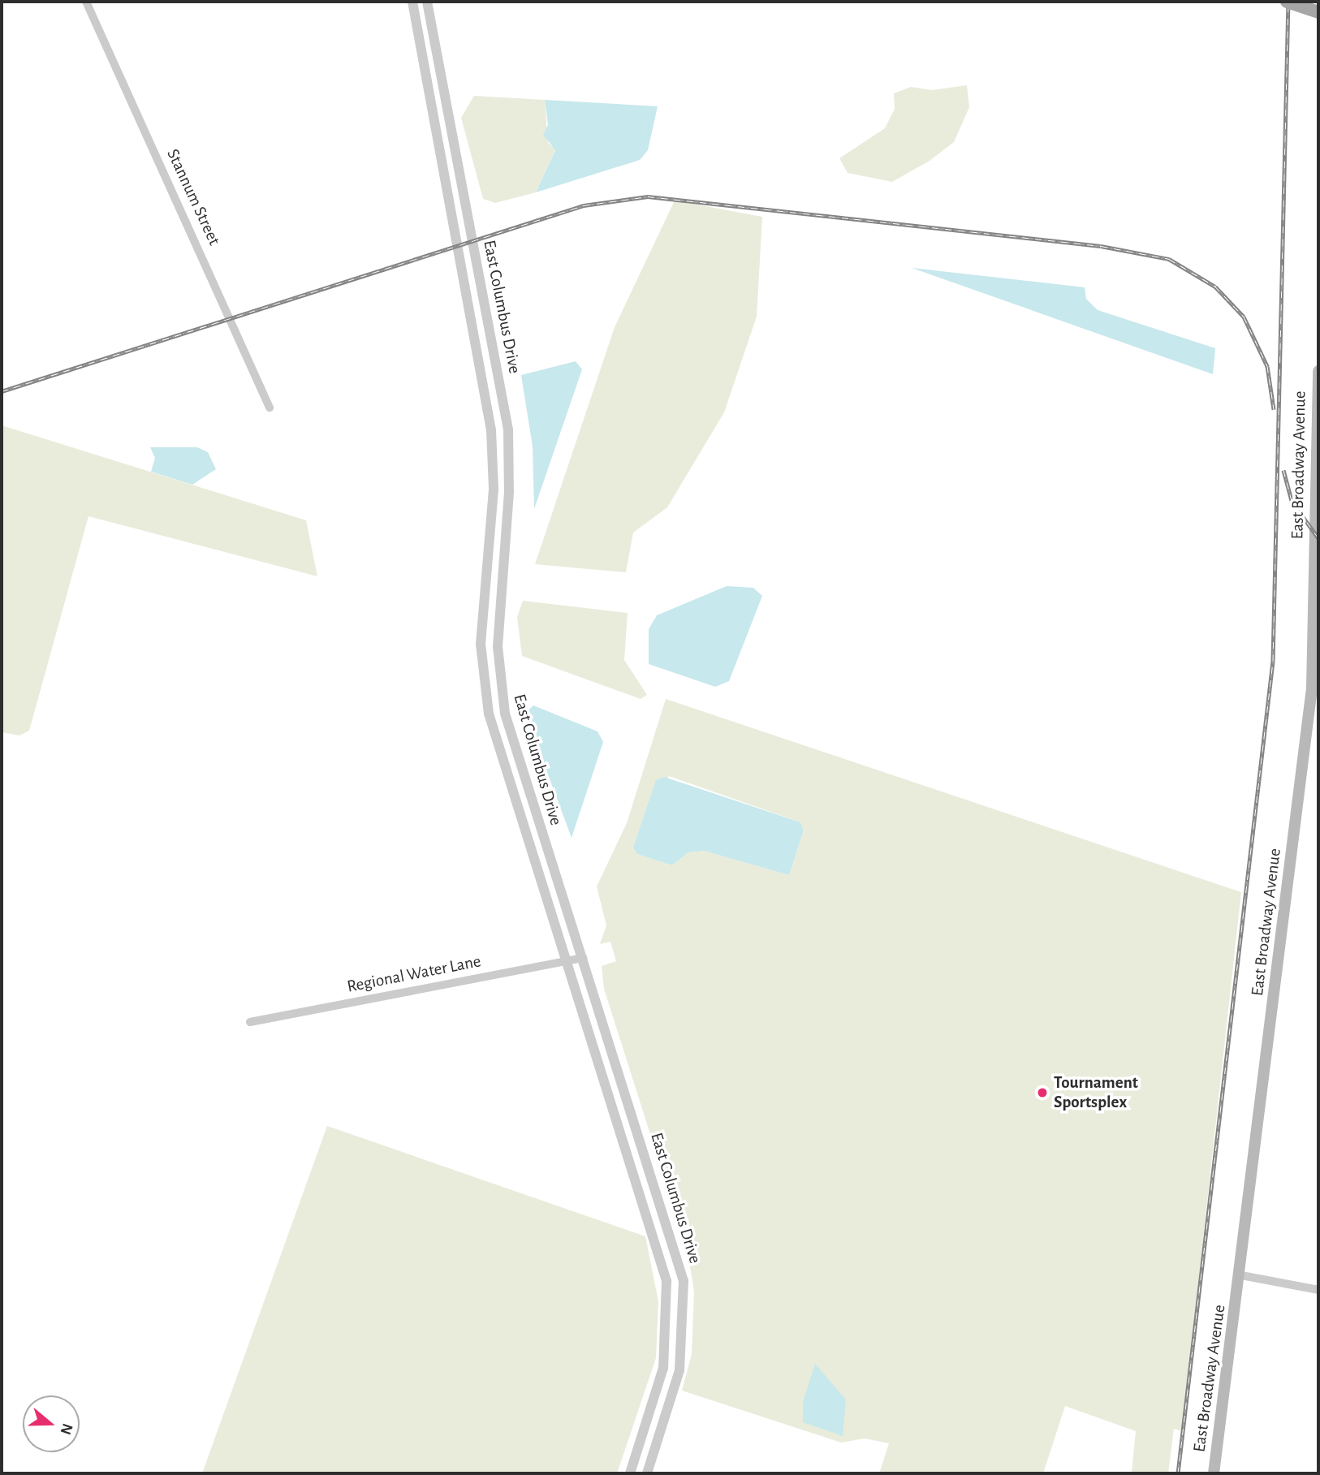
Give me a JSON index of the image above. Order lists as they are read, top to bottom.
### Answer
{
  "streets": {
    "main road": ["East Broadway Avenue"],
    "street": ["Stannum Street", "East Columbus Drive", "Regional Water Lane"]
  },
  "crossings": [
    ["East Columbus Drive", "Regional Water Lane"]
  ],
  "places": ["Tournament Sportsplex"],
  "north": "right"
}
